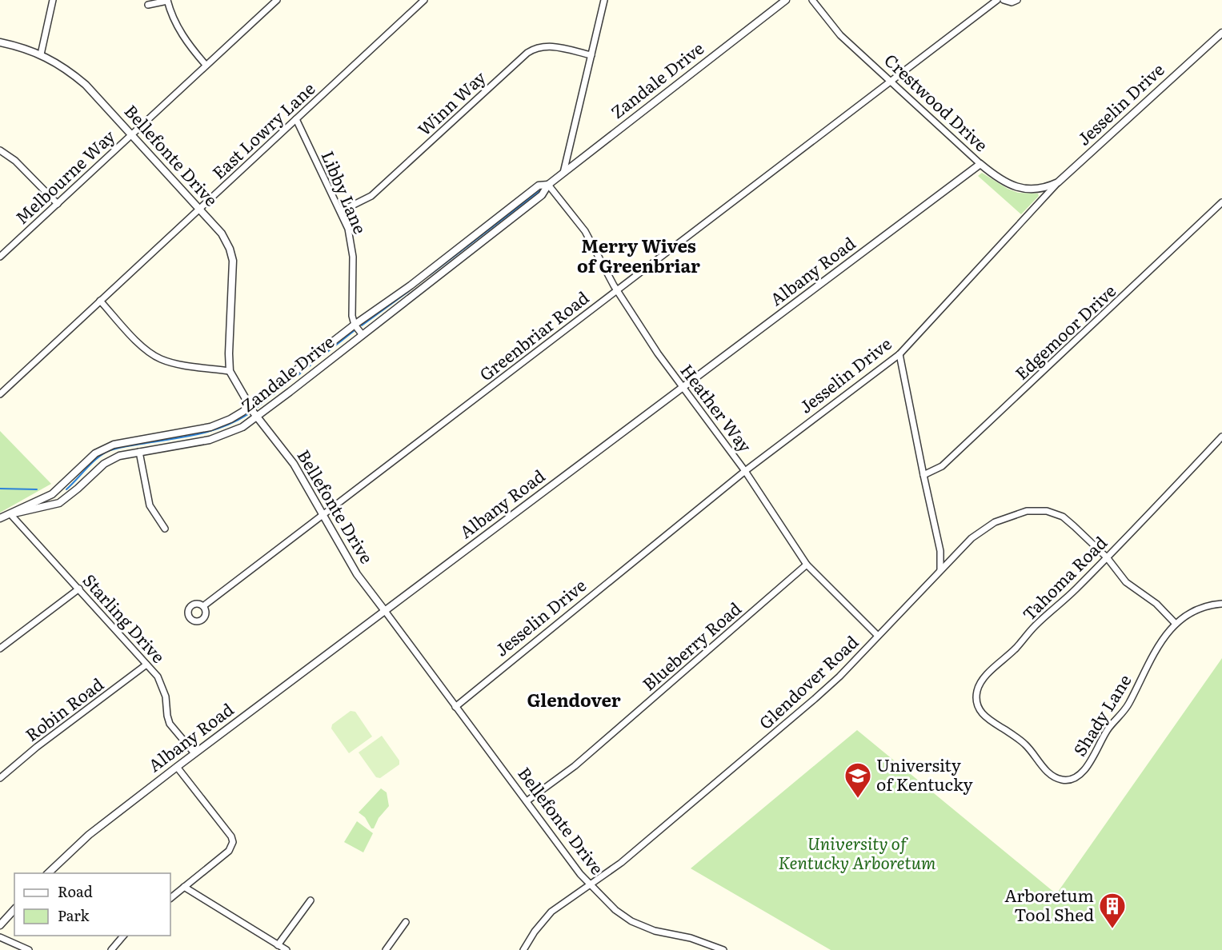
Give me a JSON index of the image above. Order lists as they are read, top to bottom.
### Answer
{
  "streets": {
    "street": [
      "Zandale Drive",
      "Crestwood Drive",
      "Winn Way",
      "Jesselin Drive",
      "East Lowry Lane",
      "Bellefonte Drive",
      "Melbourne Way",
      "Libby Lane",
      "Albany Road",
      "Edgemoor Drive",
      "Greenbriar Road",
      "Heather Way",
      "Tahoma Road",
      "Starling Drive",
      "Blueberry Road",
      "Glendover Road",
      "Robin Road",
      "Shady Lane"
    ]
  },
  "crossings": [
    ["Zandale Drive", "Bellefonte Drive"],
    ["Zandale Drive", "Libby Lane"],
    ["Zandale Drive", "Heather Way"],
    ["Zandale Drive", "Starling Drive"],
    ["Crestwood Drive", "Jesselin Drive"],
    ["Crestwood Drive", "Albany Road"],
    ["Crestwood Drive", "Greenbriar Road"],
    ["Winn Way", "Libby Lane"],
    ["Jesselin Drive", "Bellefonte Drive"],
    ["Jesselin Drive", "Heather Way"],
    ["East Lowry Lane", "Bellefonte Drive"],
    ["East Lowry Lane", "Libby Lane"],
    ["Bellefonte Drive", "Melbourne Way"],
    ["Bellefonte Drive", "Albany Road"],
    ["Bellefonte Drive", "Greenbriar Road"],
    ["Bellefonte Drive", "Blueberry Road"],
    ["Bellefonte Drive", "Glendover Road"],
    ["Albany Road", "Heather Way"],
    ["Albany Road", "Starling Drive"],
    ["Greenbriar Road", "Heather Way"],
    ["Heather Way", "Blueberry Road"],
    ["Heather Way", "Glendover Road"],
    ["Tahoma Road", "Glendover Road"],
    ["Tahoma Road", "Shady Lane"],
    ["Starling Drive", "Robin Road"],
    ["Glendover Road", "Shady Lane"]
  ],
  "districts": ["Merry Wives of Greenbriar", "Glendover"],
  "parks": ["University of Kentucky Arboretum"],
  "places": {
    "school or university": ["University of Kentucky"],
    "building": ["Arboretum Tool Shed"]
  },
  "legend": ["Road", "Park"]
}
